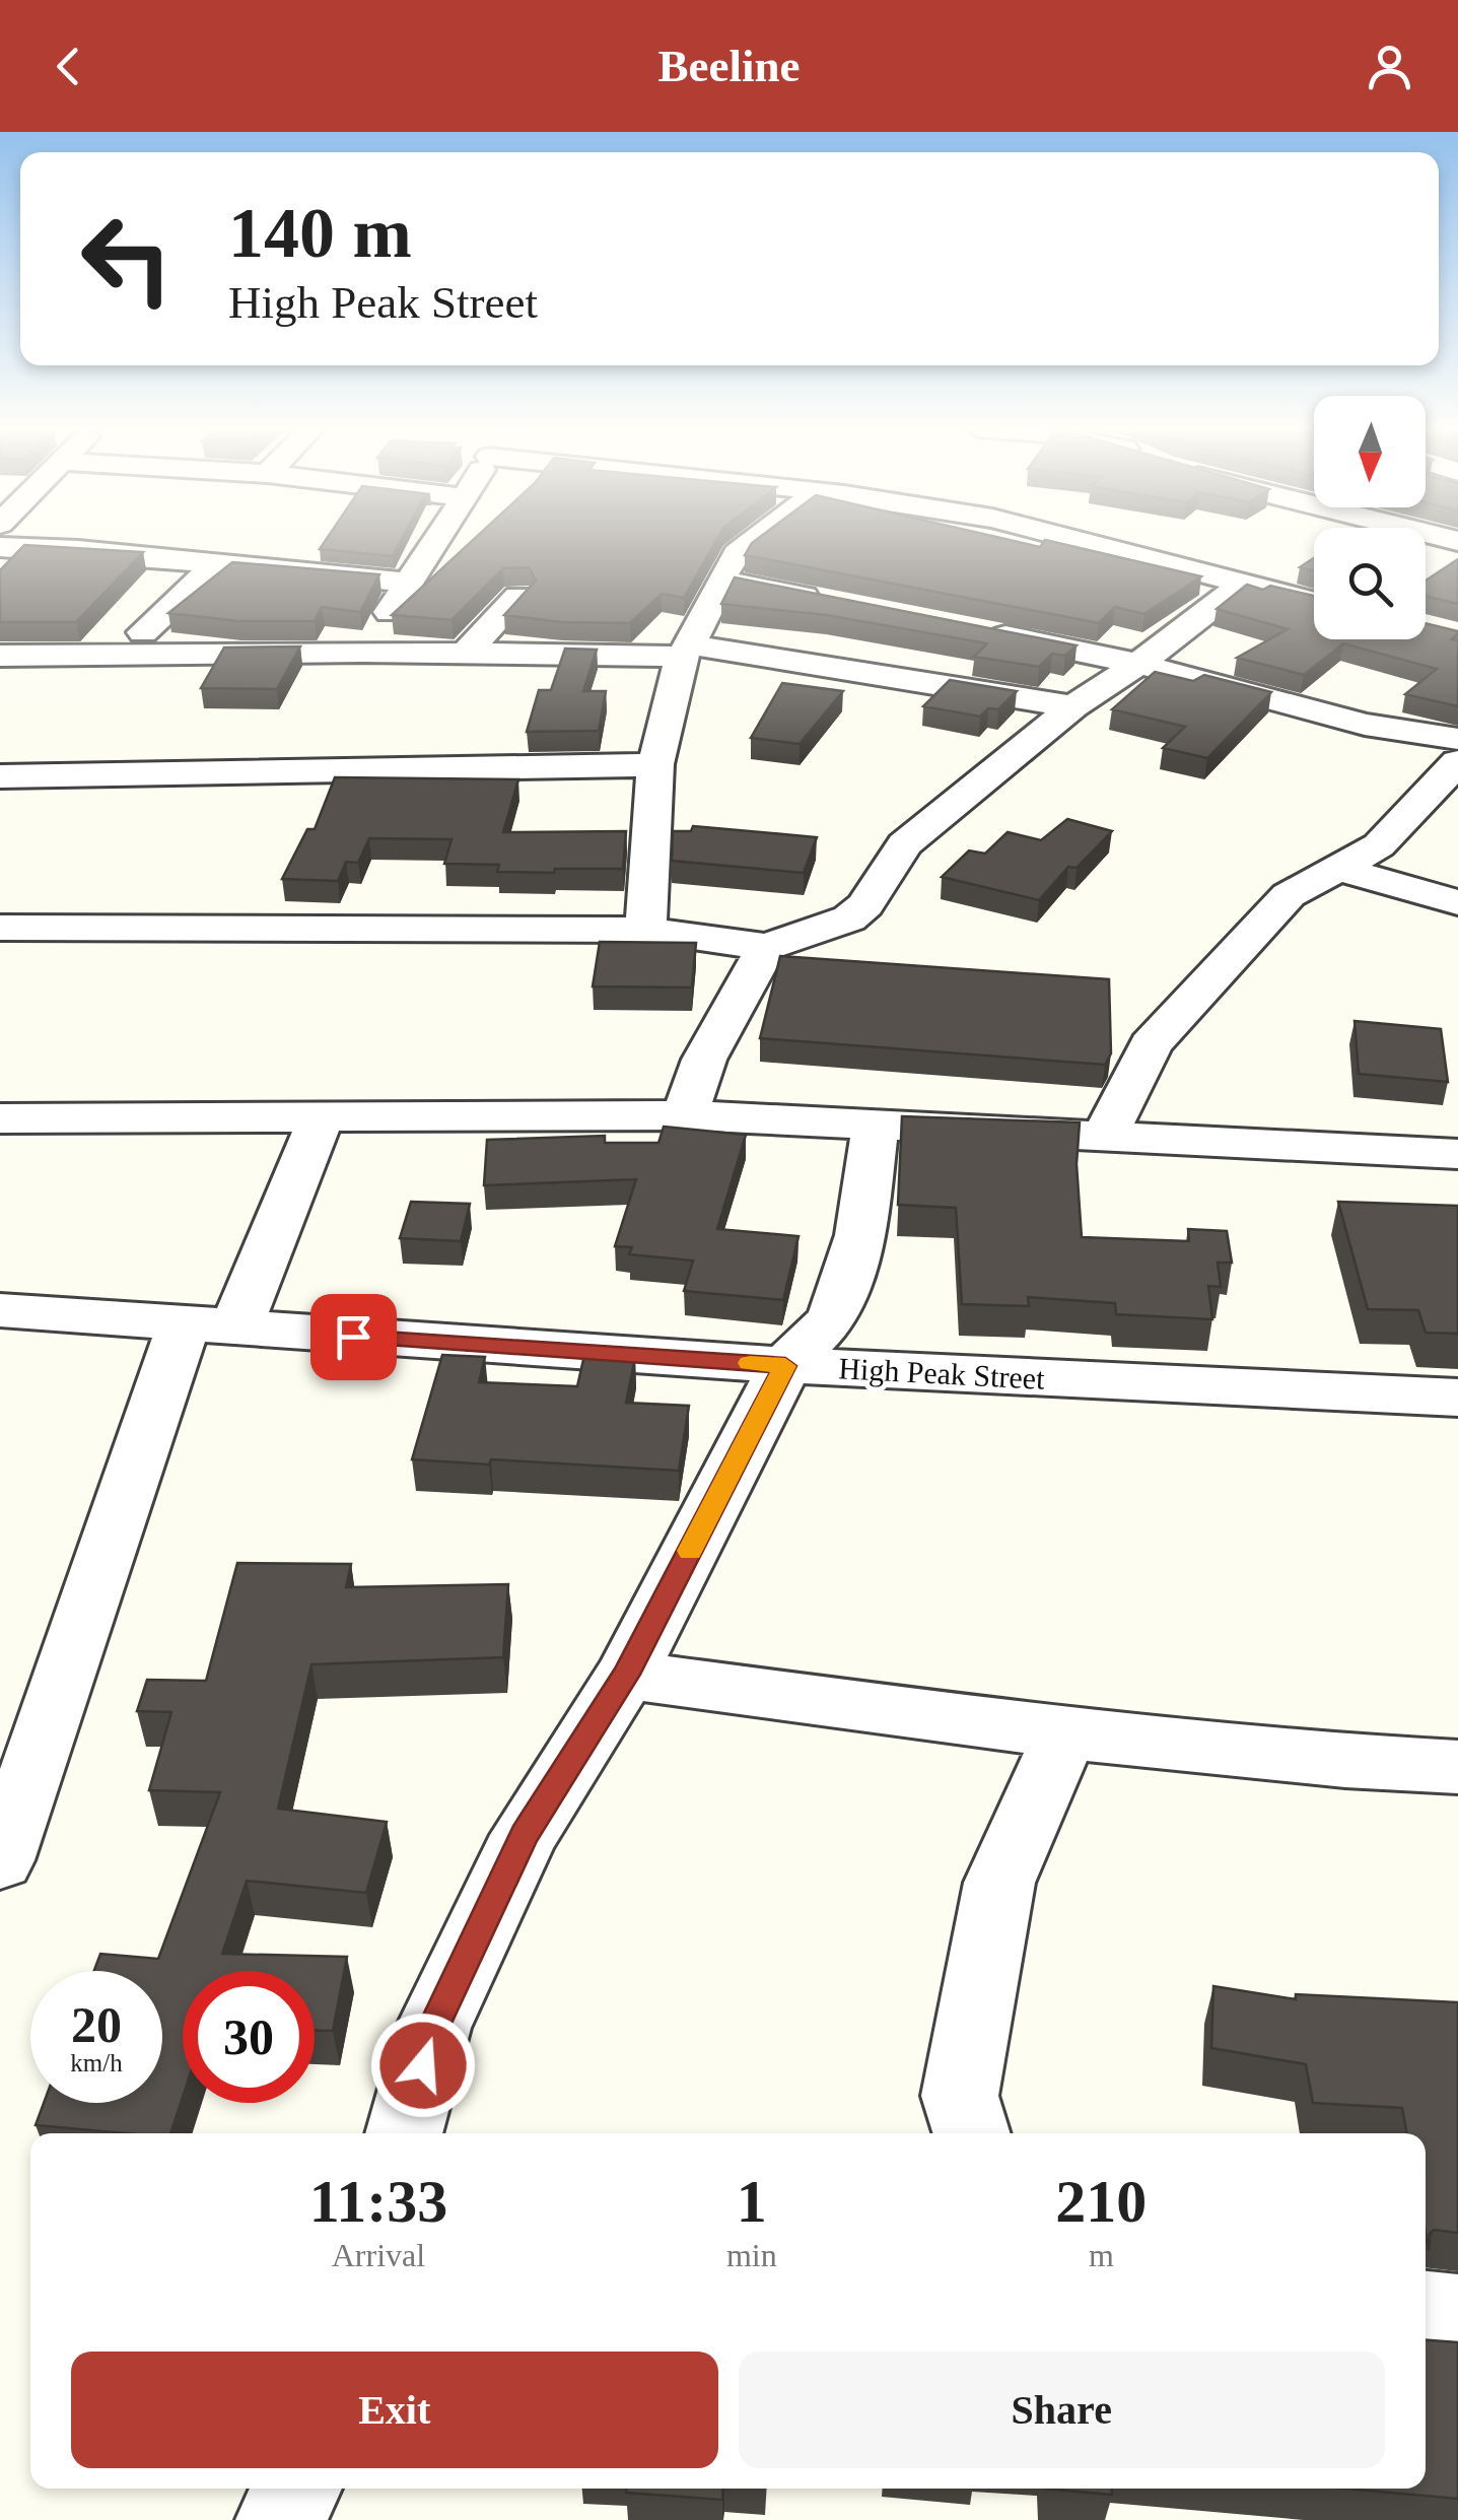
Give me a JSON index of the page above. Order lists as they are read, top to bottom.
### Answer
{
  "streets": {
    "street": ["High Peak Street"]
  },
  "north": "bottom",
  "page": {
    "header": "Beeline",
    "turn": ["140 m", "High Peak Street"],
    "speed": "20 km/h",
    "limit": "30",
    "eta": [
      "11:33",
      "Arrival",
      "1",
      "min",
      "210",
      "m"
    ],
    "buttons": ["Exit", "Share"]
  }
}
